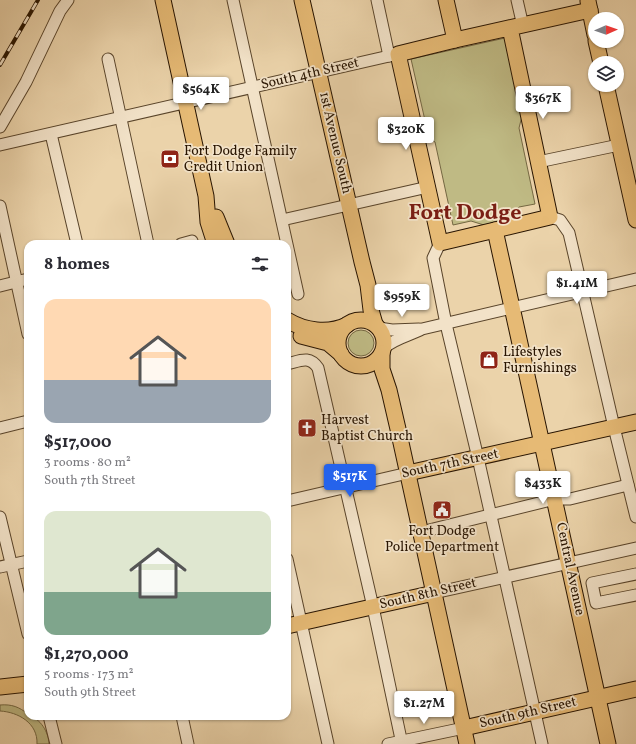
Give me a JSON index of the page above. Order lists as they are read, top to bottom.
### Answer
{
  "streets": {
    "main road": [
      "South 4th Street",
      "1st Avenue South",
      "South 7th Street",
      "Central Avenue",
      "South 8th Street",
      "South 9th Street"
    ]
  },
  "crossings": [
    ["South 4th Street", "1st Avenue South"],
    ["1st Avenue South", "South 7th Street"],
    ["1st Avenue South", "South 8th Street"],
    ["1st Avenue South", "South 9th Street"],
    ["South 7th Street", "Central Avenue"],
    ["Central Avenue", "South 8th Street"],
    ["Central Avenue", "South 9th Street"]
  ],
  "districts": ["Fort Dodge"],
  "places": {
    "bank": ["Fort Dodge Family Credit Union"],
    "shop": ["Lifestyles Furnishings"],
    "church": ["Harvest Baptist Church"],
    "public building": ["Fort Dodge Police Department"]
  },
  "north": "right",
  "page": {
    "price": [
      "$564K",
      "$367K",
      "$320K",
      "$1.41M",
      "$959K",
      "$517K",
      "$433K",
      "$1.27M"
    ],
    "heading": "8 homes",
    "list": [
      {
        "name": "$517,000",
        "note": "3 rooms · 80 m² · South 7th Street"
      },
      {
        "name": "$1,270,000",
        "note": "5 rooms · 173 m² · South 9th Street"
      }
    ]
  }
}
